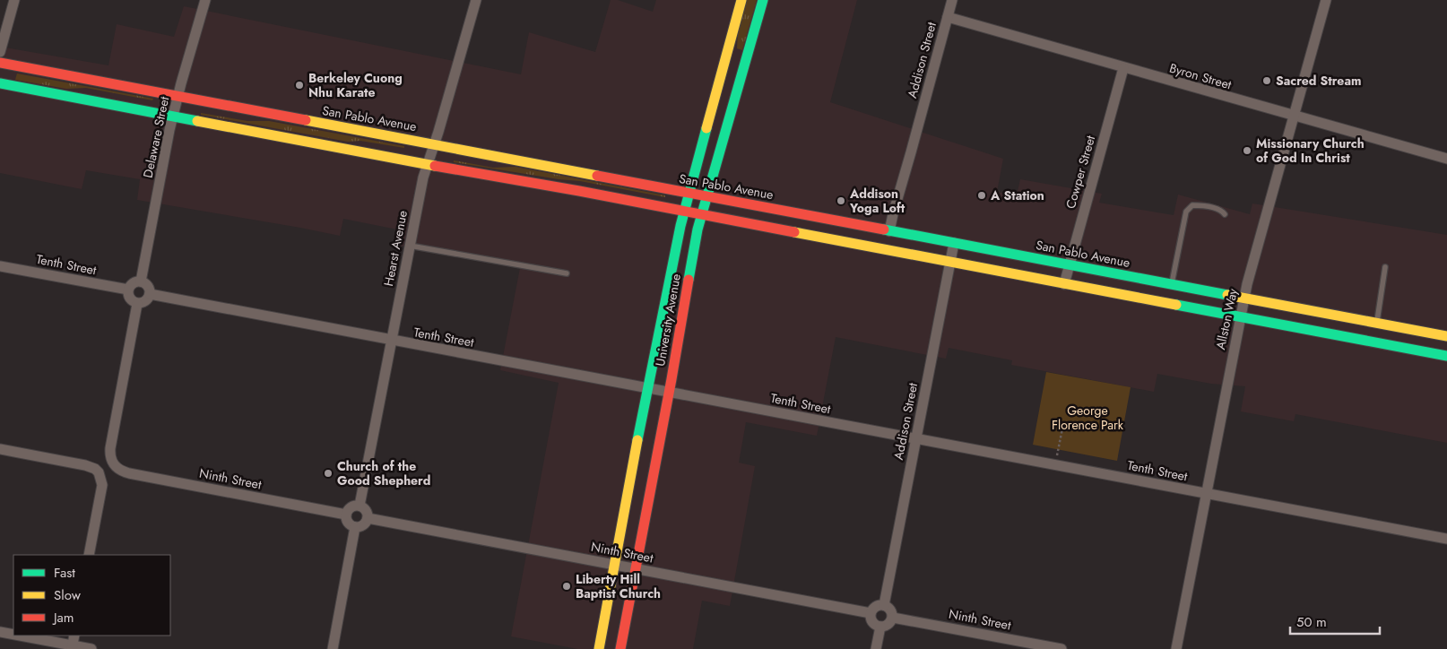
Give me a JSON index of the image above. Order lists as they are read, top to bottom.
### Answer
{
  "streets": {
    "main road": ["San Pablo Avenue", "University Avenue"],
    "street": [
      "Addison Street",
      "Byron Street",
      "Delaware Street",
      "Cowper Street",
      "Hearst Avenue",
      "Tenth Street",
      "Allston Way",
      "Ninth Street"
    ]
  },
  "crossings": [
    ["Addison Street", "Byron Street"],
    ["Addison Street", "San Pablo Avenue"],
    ["Addison Street", "Tenth Street"],
    ["Addison Street", "Ninth Street"],
    ["Byron Street", "Cowper Street"],
    ["Byron Street", "Allston Way"],
    ["San Pablo Avenue", "Delaware Street"],
    ["San Pablo Avenue", "Cowper Street"],
    ["San Pablo Avenue", "Hearst Avenue"],
    ["San Pablo Avenue", "Allston Way"],
    ["San Pablo Avenue", "University Avenue"],
    ["Delaware Street", "Tenth Street"],
    ["Delaware Street", "Ninth Street"],
    ["Hearst Avenue", "Tenth Street"],
    ["Hearst Avenue", "Ninth Street"],
    ["Tenth Street", "Allston Way"],
    ["Tenth Street", "University Avenue"],
    ["Tenth Street", "Ninth Street"],
    ["University Avenue", "Ninth Street"]
  ],
  "parks": ["George Florence Park"],
  "places": [
    "Sacred Stream",
    "Berkeley Cuong Nhu Karate",
    "Missionary Church of God In Christ",
    "A Station",
    "Addison Yoga Loft",
    "Church of the Good Shepherd",
    "Liberty Hill Baptist Church"
  ],
  "legend": ["Fast", "Slow", "Jam"],
  "scale_bar": "50 m"
}
